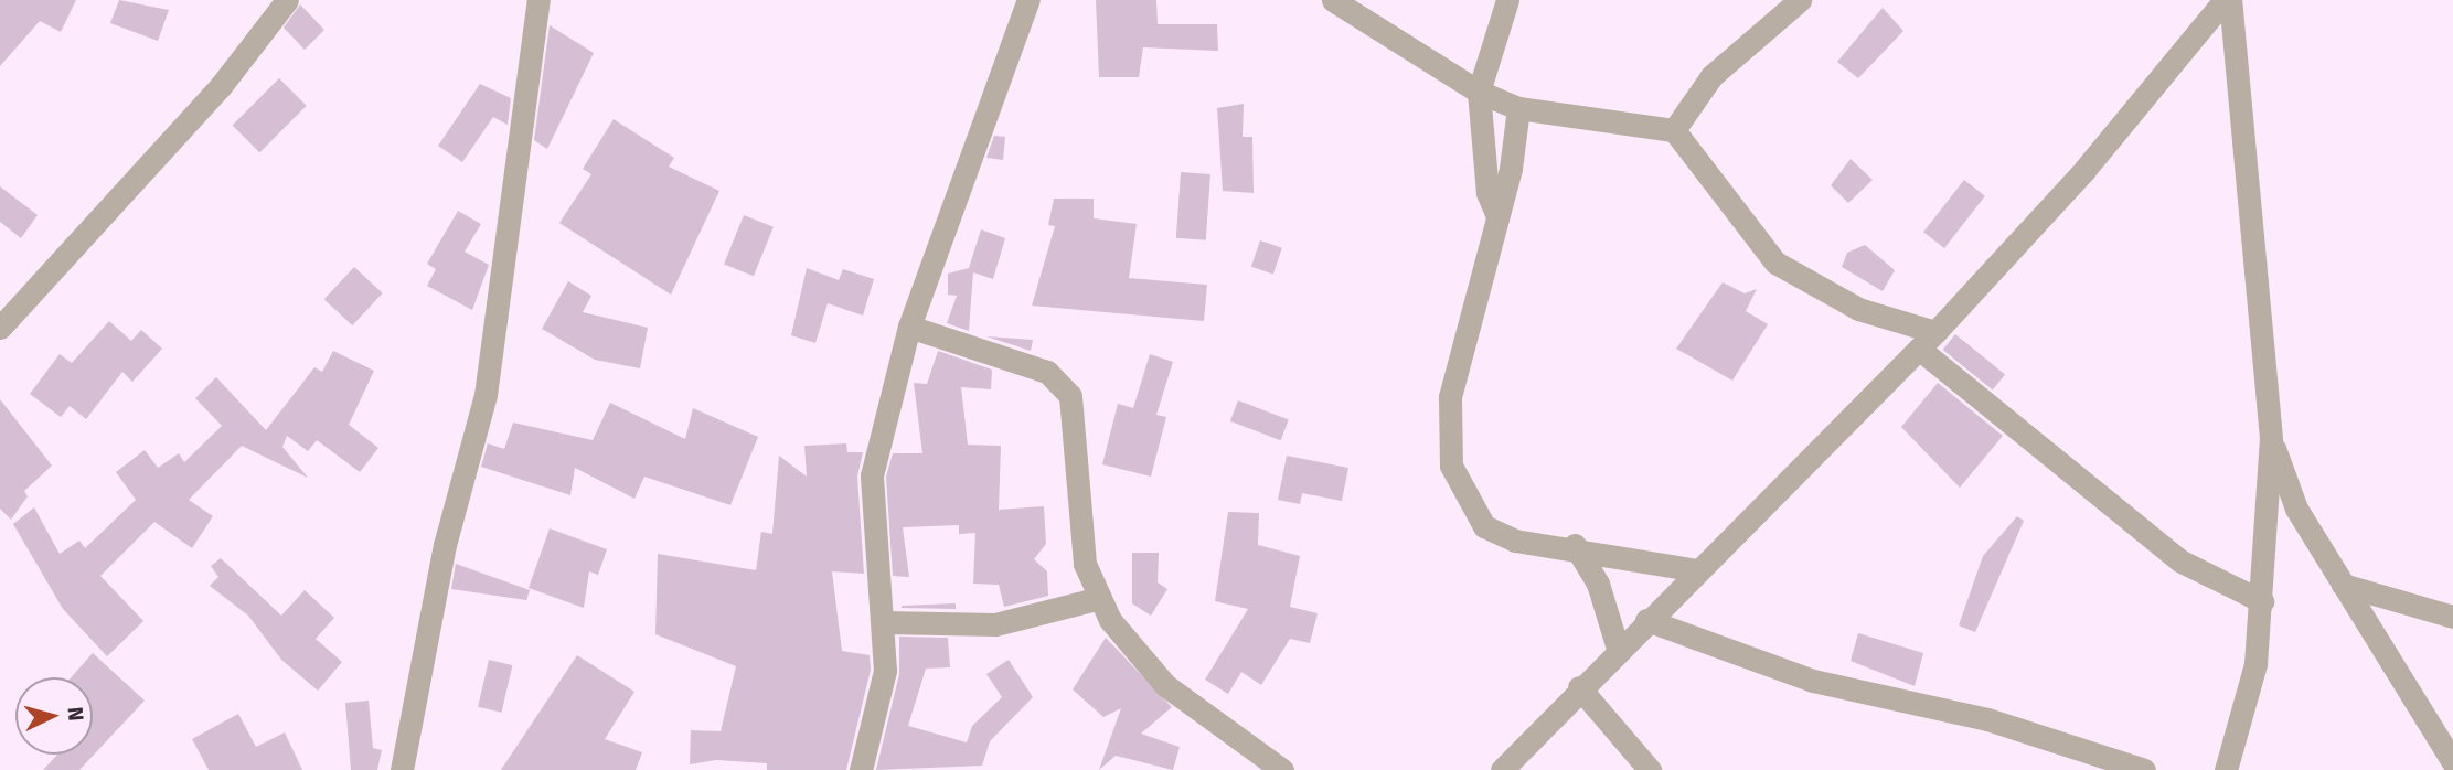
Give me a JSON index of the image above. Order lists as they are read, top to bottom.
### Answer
{
  "north": "right"
}
